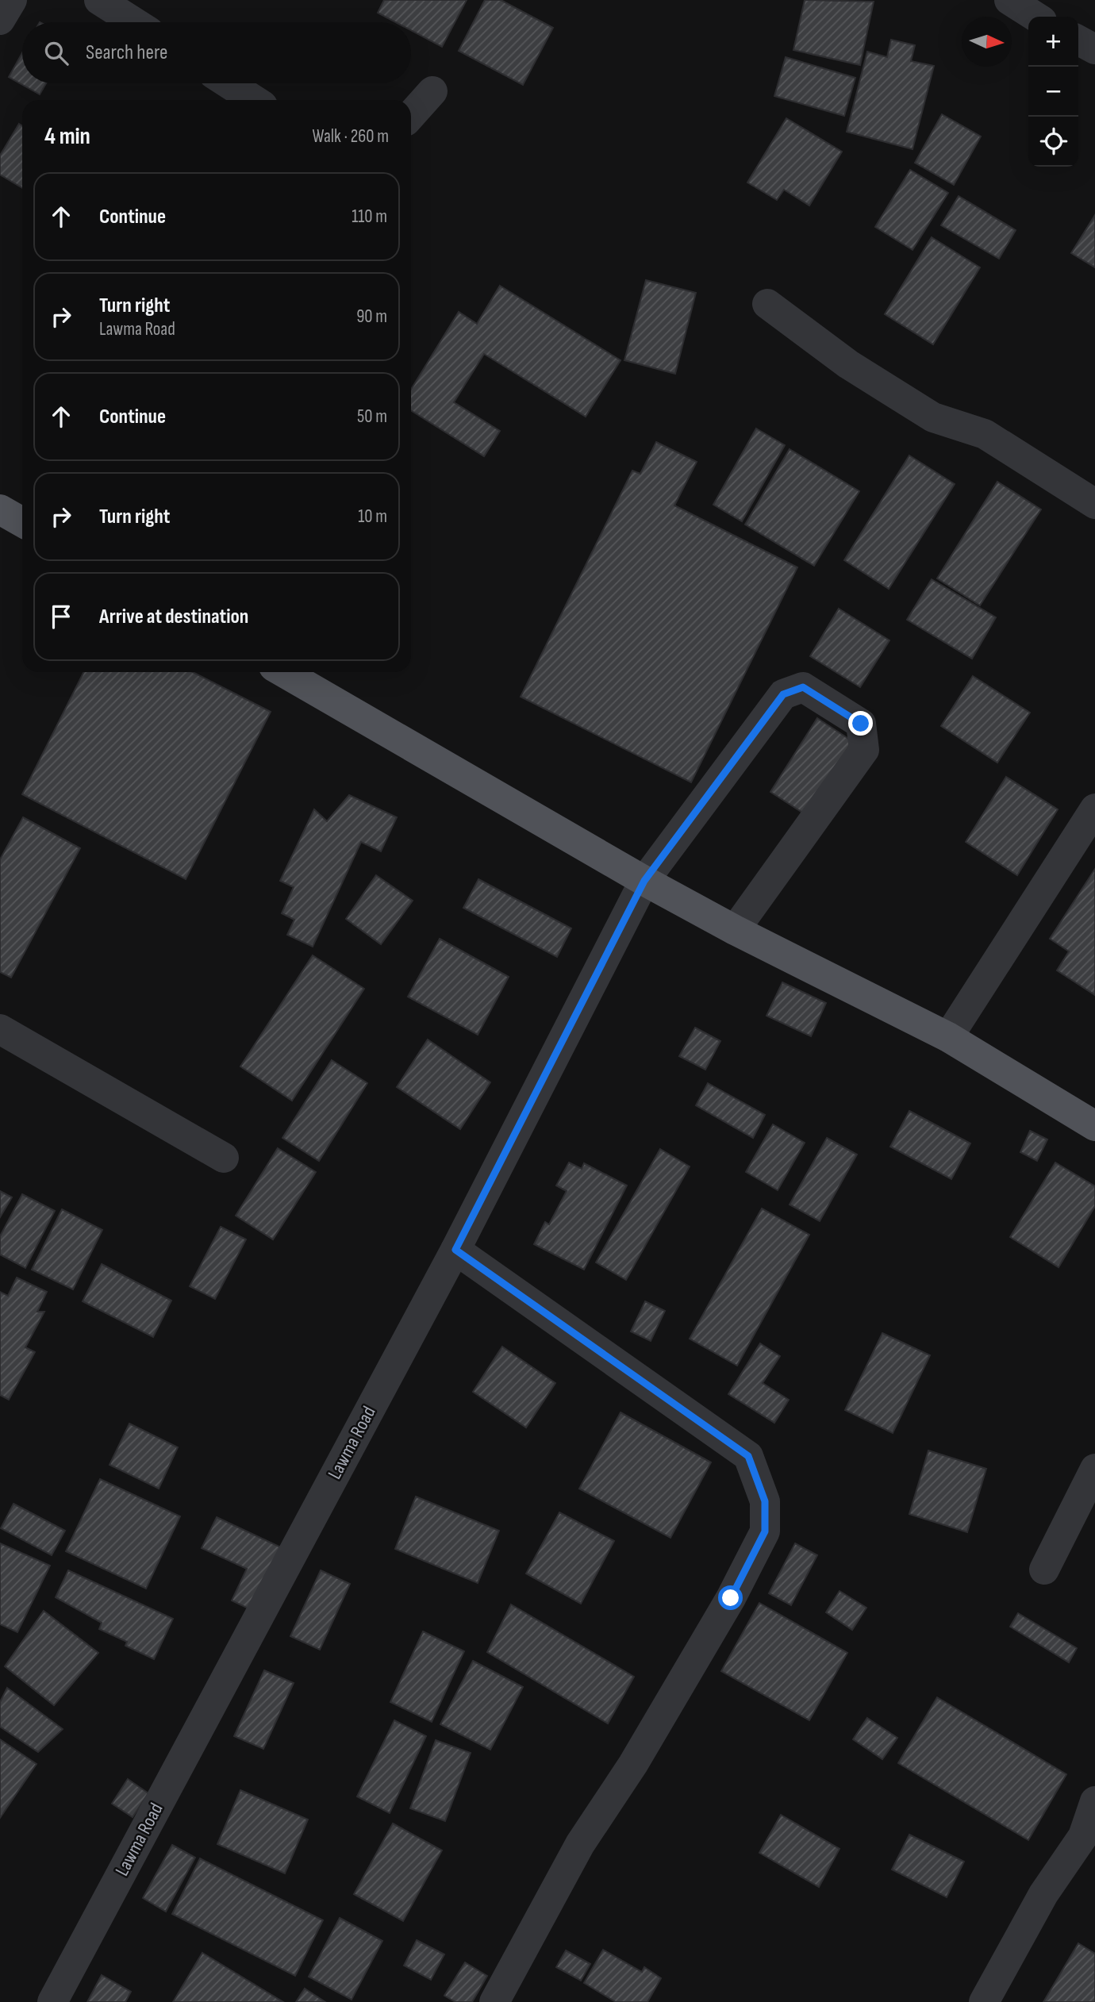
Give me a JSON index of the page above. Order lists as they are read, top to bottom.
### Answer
{
  "streets": {
    "street": ["Lawma Road"]
  },
  "north": "right",
  "page": {
    "map_buttons": ["+", "−"],
    "search": "Search here",
    "heading": ["4 min", "Walk · 260 m"],
    "list": [
      ["Continue", "110 m"],
      ["Turn right", "Lawma Road", "90 m"],
      ["Continue", "50 m"],
      ["Turn right", "10 m"],
      "Arrive at destination"
    ]
  }
}
